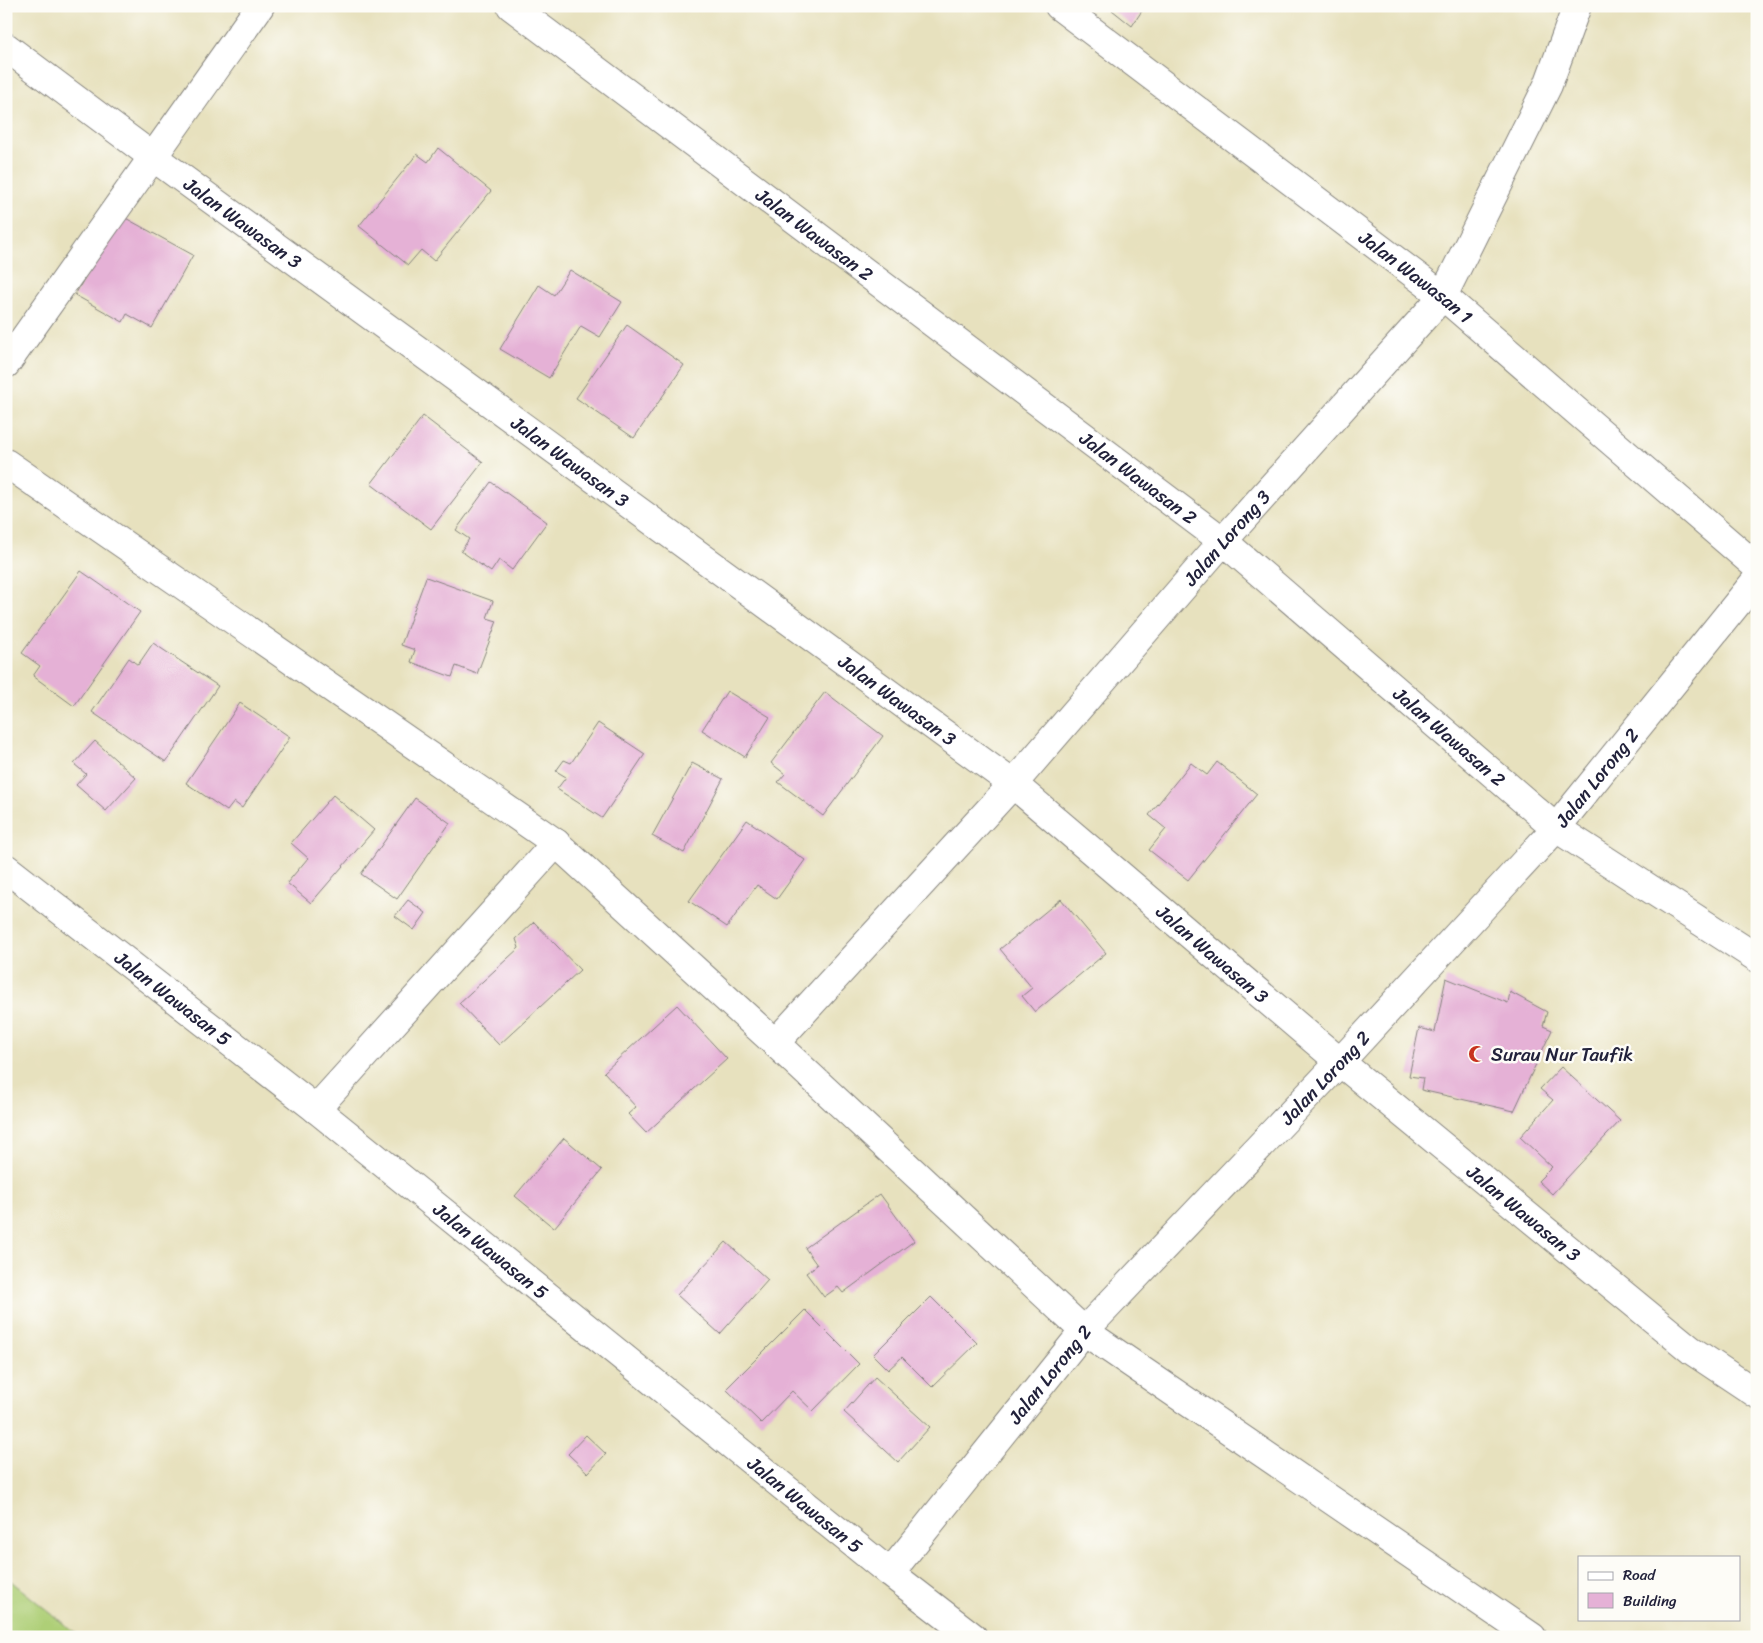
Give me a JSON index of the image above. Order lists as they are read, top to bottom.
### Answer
{
  "streets": {
    "street": [
      "Jalan Wawasan 3",
      "Jalan Wawasan 2",
      "Jalan Wawasan 1",
      "Jalan Lorong 3",
      "Jalan Lorong 2",
      "Jalan Wawasan 5"
    ]
  },
  "crossings": [
    ["Jalan Wawasan 3", "Jalan Lorong 3"],
    ["Jalan Wawasan 3", "Jalan Lorong 2"],
    ["Jalan Wawasan 2", "Jalan Lorong 3"],
    ["Jalan Wawasan 2", "Jalan Lorong 2"],
    ["Jalan Wawasan 1", "Jalan Lorong 3"],
    ["Jalan Lorong 2", "Jalan Wawasan 5"]
  ],
  "places": {
    "mosque": ["Surau Nur Taufik"]
  },
  "legend": ["Road", "Building"]
}
